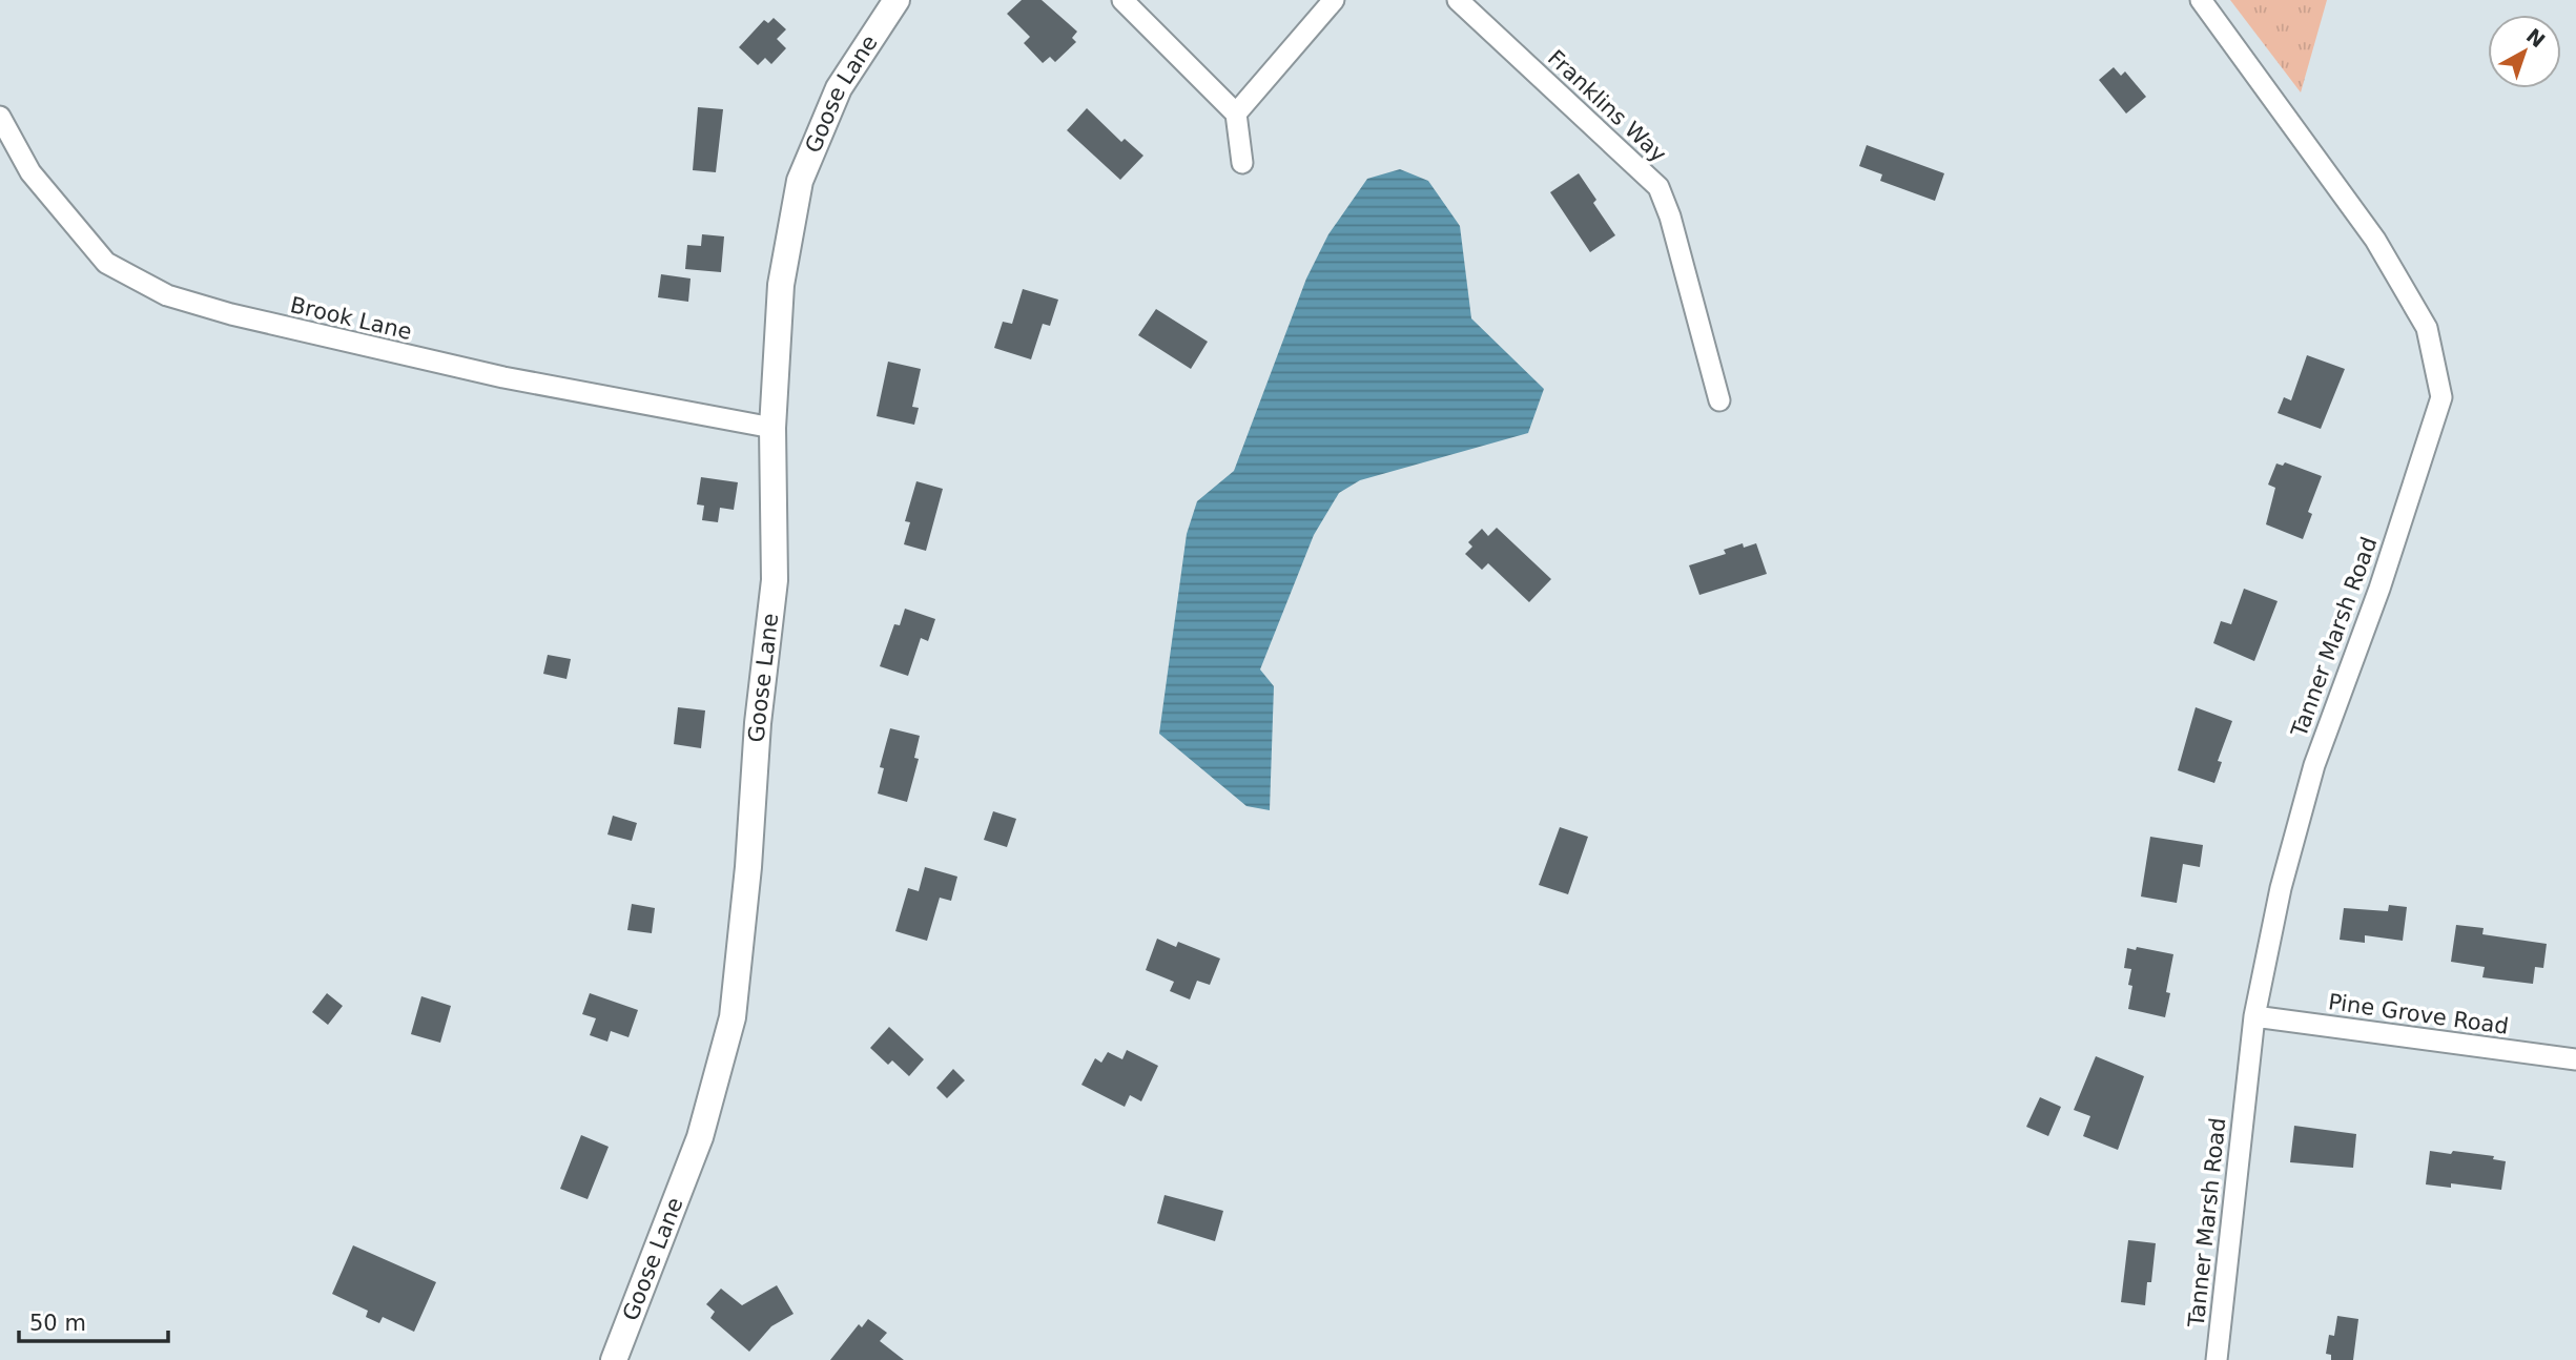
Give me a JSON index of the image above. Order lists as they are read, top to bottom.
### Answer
{
  "streets": {
    "street": [
      "Goose Lane",
      "Franklins Way",
      "Brook Lane",
      "Tanner Marsh Road",
      "Pine Grove Road"
    ]
  },
  "crossings": [
    ["Goose Lane", "Brook Lane"],
    ["Tanner Marsh Road", "Pine Grove Road"]
  ],
  "scale_bar": "50 m",
  "north": "top right"
}
